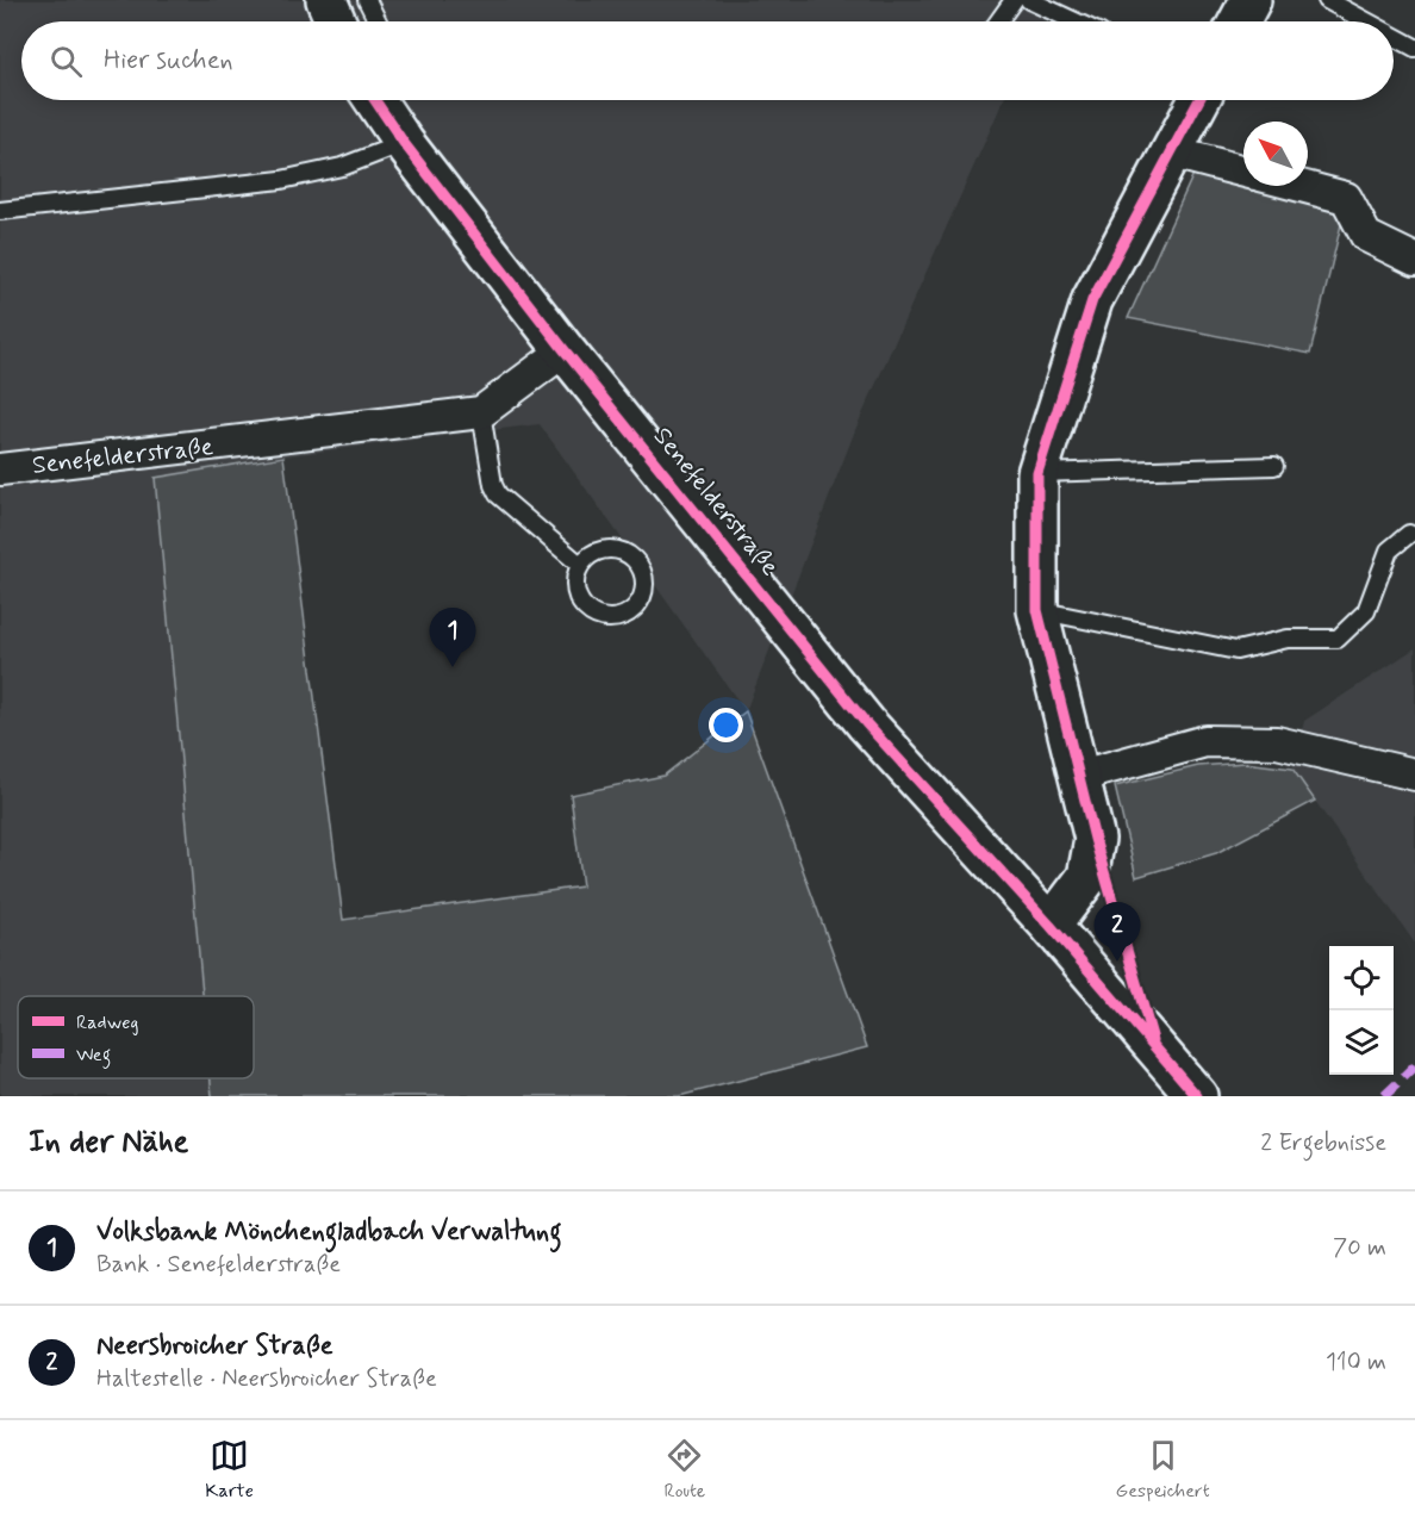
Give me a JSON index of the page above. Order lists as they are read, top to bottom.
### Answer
{
  "streets": {
    "street": ["Senefelderstraße"]
  },
  "legend": ["Radweg", "Weg"],
  "north": "top left",
  "page": {
    "search": "Hier suchen",
    "pins": ["1", "2"],
    "heading": ["In der Nähe", "2 Ergebnisse"],
    "list": [
      {
        "mark": "1",
        "name": "Volksbank Mönchengladbach Verwaltung",
        "note": "Bank · Senefelderstraße",
        "value": "70 m"
      },
      {
        "mark": "2",
        "name": "Neersbroicher Straße",
        "note": "Haltestelle · Neersbroicher Straße",
        "value": "110 m"
      }
    ],
    "nav": ["Karte", "Route", "Gespeichert"]
  }
}
